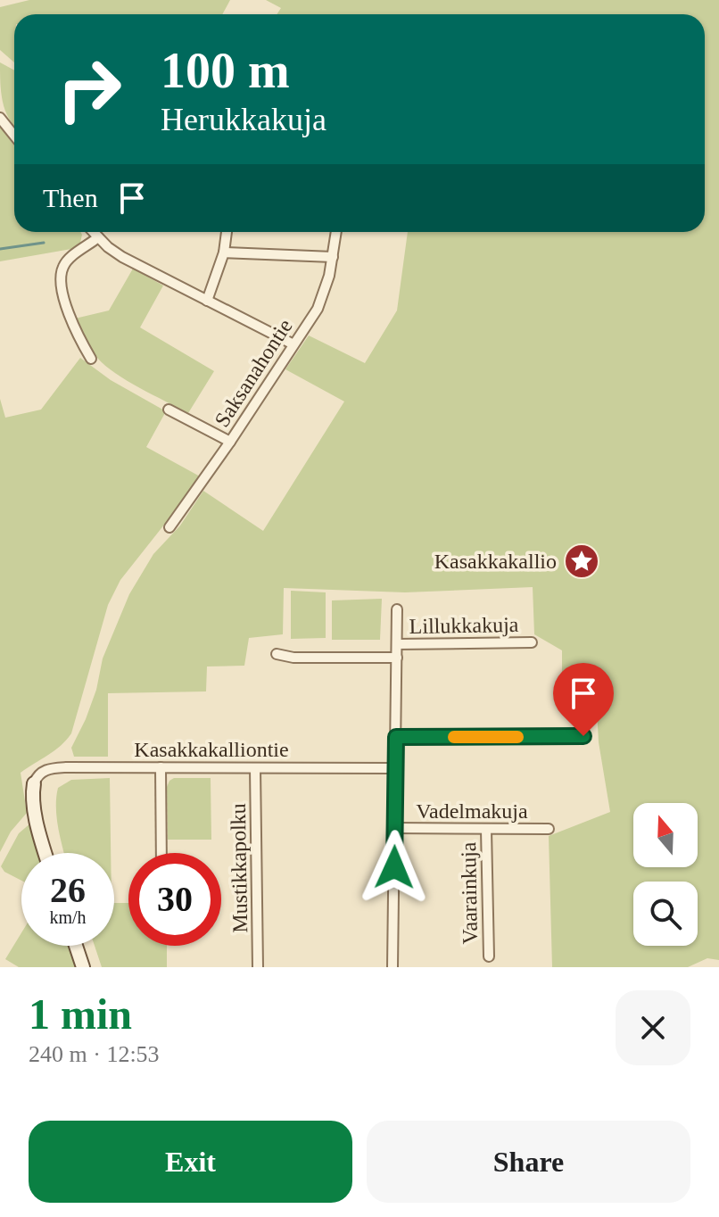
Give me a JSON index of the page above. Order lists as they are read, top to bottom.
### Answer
{
  "streets": {
    "street": [
      "Saksanahontie",
      "Lillukkakuja",
      "Kasakkakalliontie",
      "Vadelmakuja",
      "Mustikkapolku",
      "Vaarainkuja"
    ]
  },
  "crossings": [
    ["Kasakkakalliontie", "Mustikkapolku"],
    ["Vadelmakuja", "Vaarainkuja"]
  ],
  "places": {
    "place": ["Kasakkakallio"]
  },
  "north": "top",
  "page": {
    "turn": ["100 m", "Herukkakuja"],
    "then": "Then",
    "speed": "26 km/h",
    "limit": "30",
    "heading": ["1 min", "240 m · 12:53"],
    "buttons": ["Exit", "Share"]
  }
}
